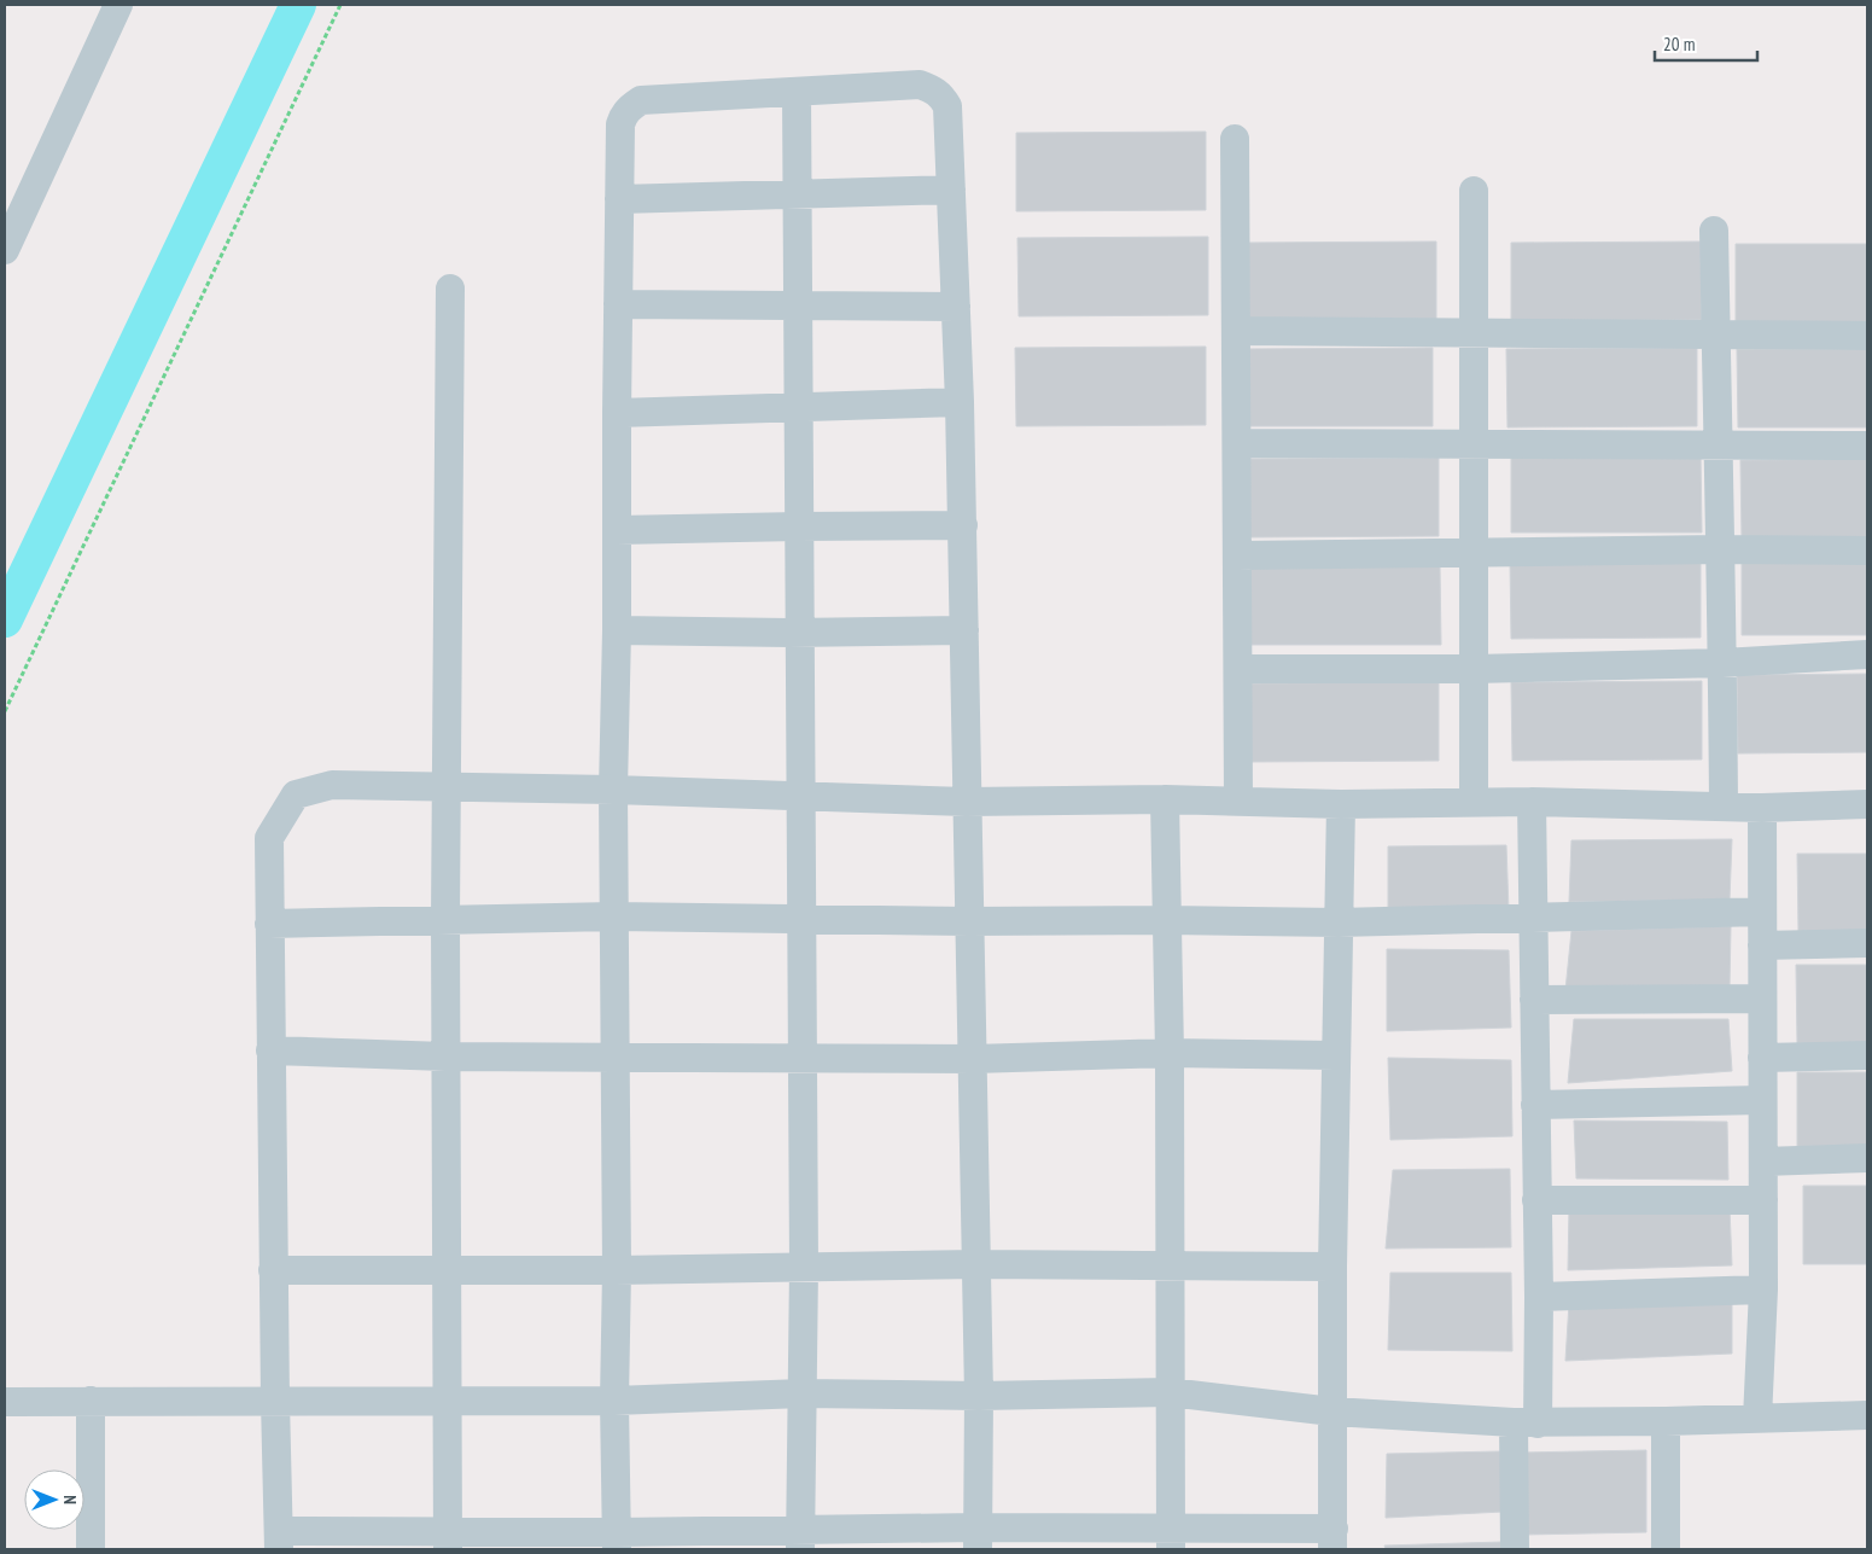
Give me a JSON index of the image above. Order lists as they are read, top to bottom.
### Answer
{
  "scale_bar": "20 m",
  "north": "right"
}
